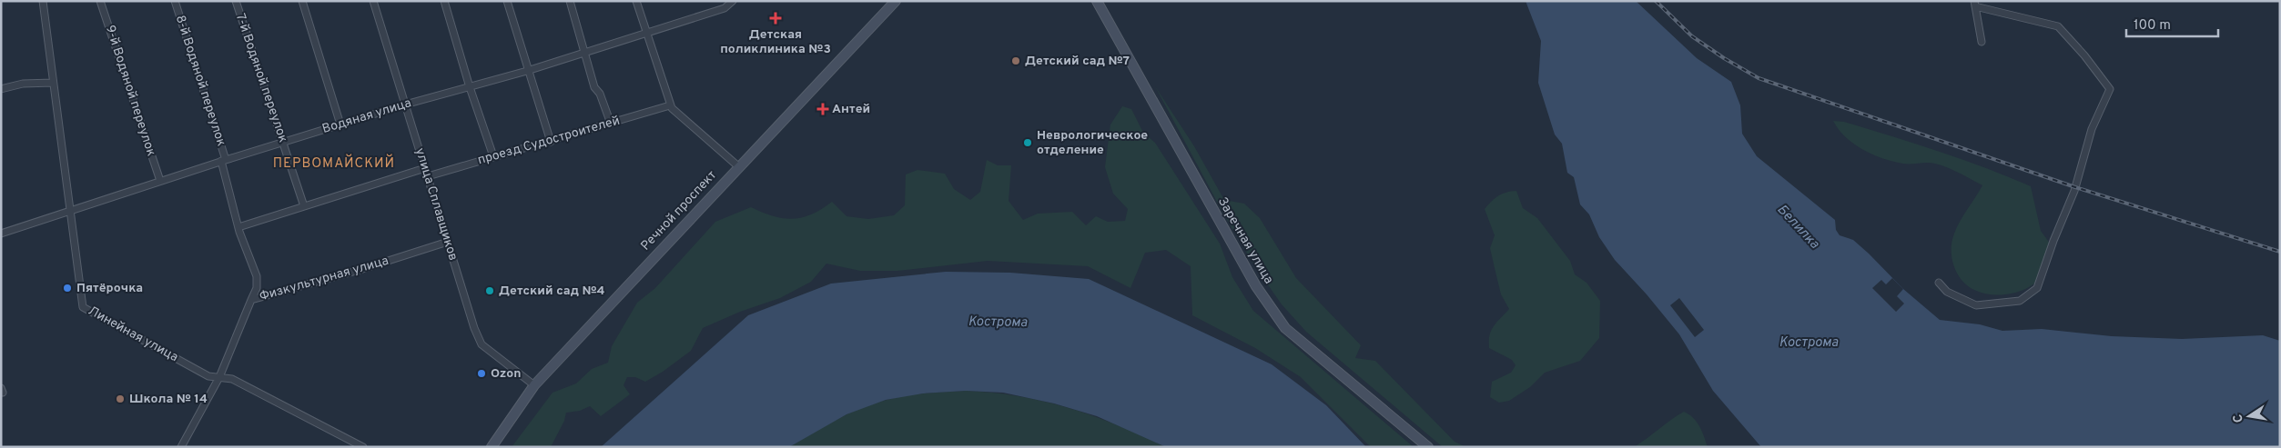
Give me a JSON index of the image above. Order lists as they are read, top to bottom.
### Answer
{
  "streets": {
    "street": [
      "7-й Водяной переулок",
      "8-й Водяной переулок",
      "9-й Водяной переулок",
      "Водяная улица",
      "проезд Судостроителей",
      "улица Сплавщиков",
      "Речной проспект",
      "Заречная улица",
      "Физкультурная улица",
      "Линейная улица"
    ]
  },
  "crossings": [
    ["7-й Водяной переулок", "Водяная улица"],
    ["8-й Водяной переулок", "Водяная улица"],
    ["8-й Водяной переулок", "Физкультурная улица"],
    ["9-й Водяной переулок", "Водяная улица"],
    ["Водяная улица", "улица Сплавщиков"],
    ["Водяная улица", "Линейная улица"],
    ["проезд Судостроителей", "улица Сплавщиков"],
    ["улица Сплавщиков", "Речной проспект"],
    ["улица Сплавщиков", "Физкультурная улица"],
    ["Физкультурная улица", "Линейная улица"]
  ],
  "districts": ["ПЕРВОМАЙСКИЙ"],
  "water": ["Белилка", "Кострома"],
  "places": {
    "health": ["Детская поликлиника №3", "Антей"],
    "other": [
      "Детский сад №7",
      "Неврологическое отделение",
      "Пятёрочка",
      "Детский сад №4",
      "Ozon",
      "Школа № 14"
    ]
  },
  "scale_bar": "100 m",
  "north": "left"
}
